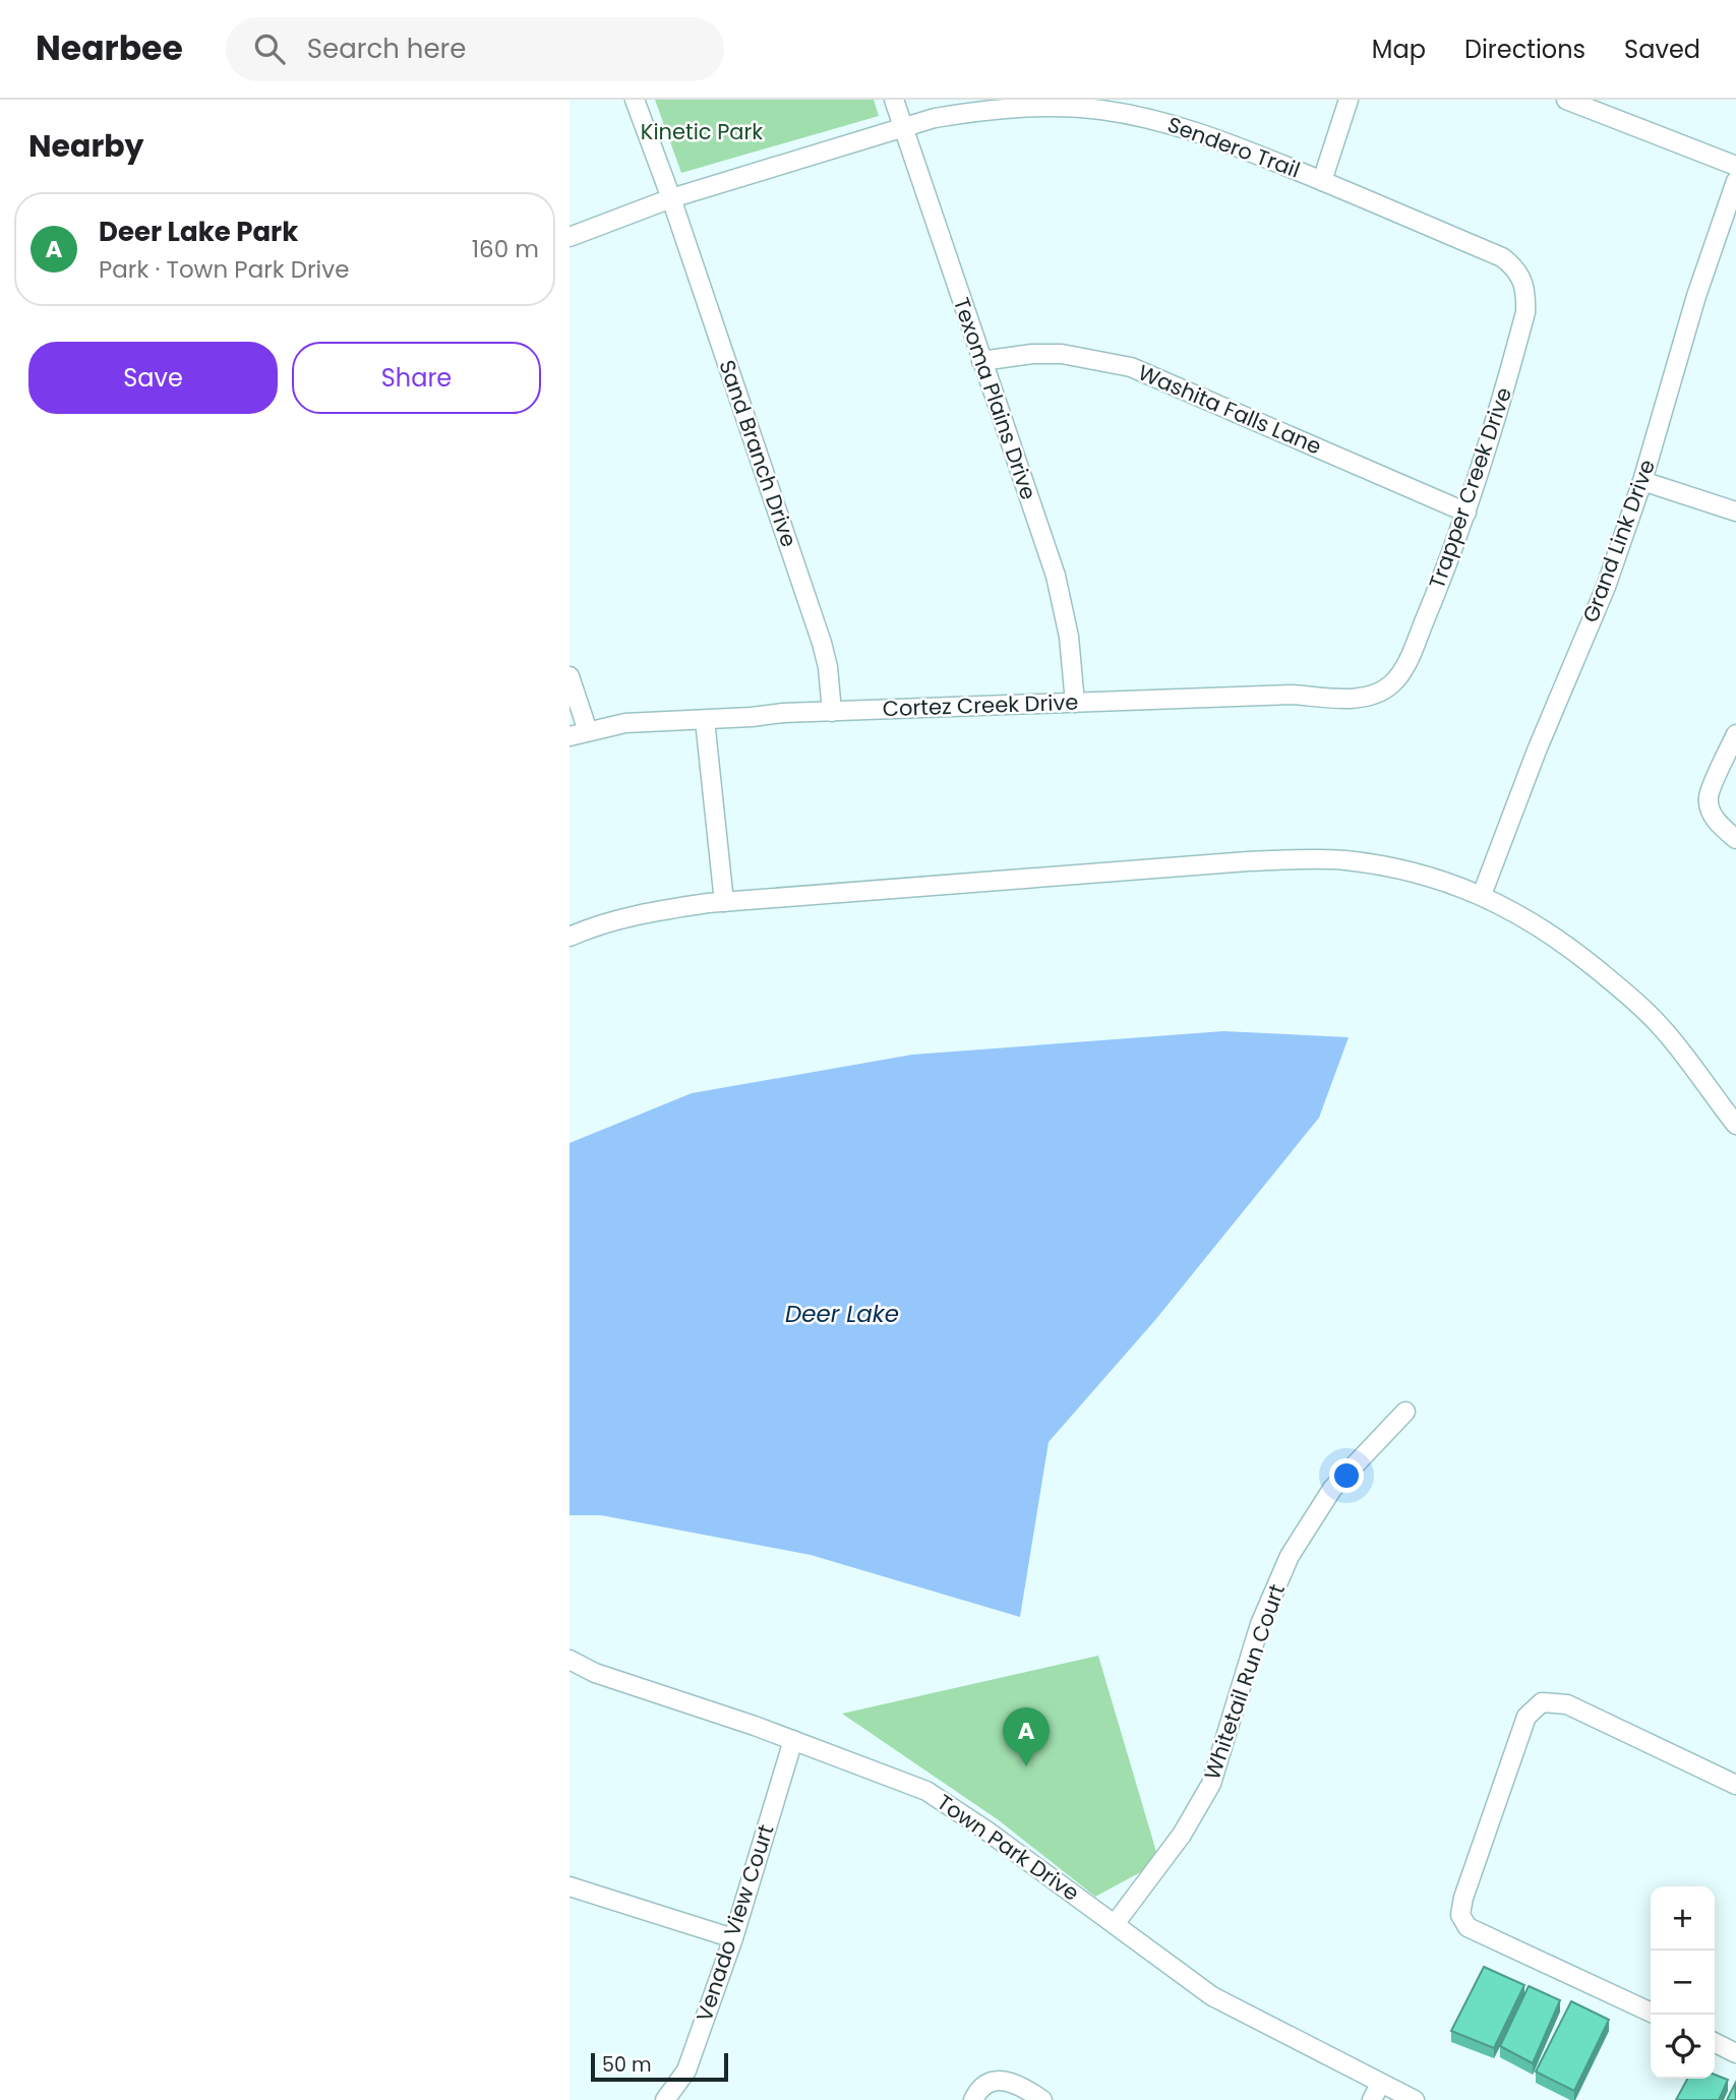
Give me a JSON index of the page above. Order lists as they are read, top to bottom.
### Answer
{
  "streets": {
    "street": [
      "Sendero Trail",
      "Texoma Plains Drive",
      "Washita Falls Lane",
      "Sand Branch Drive",
      "Trapper Creek Drive",
      "Grand Link Drive",
      "Cortez Creek Drive",
      "Whitetail Run Court",
      "Town Park Drive",
      "Venado View Court"
    ]
  },
  "crossings": [
    ["Sendero Trail", "Texoma Plains Drive"],
    ["Sendero Trail", "Sand Branch Drive"],
    ["Sendero Trail", "Trapper Creek Drive"],
    ["Texoma Plains Drive", "Washita Falls Lane"],
    ["Texoma Plains Drive", "Cortez Creek Drive"],
    ["Washita Falls Lane", "Trapper Creek Drive"],
    ["Sand Branch Drive", "Cortez Creek Drive"],
    ["Trapper Creek Drive", "Cortez Creek Drive"],
    ["Whitetail Run Court", "Town Park Drive"],
    ["Town Park Drive", "Venado View Court"]
  ],
  "water": ["Deer Lake"],
  "parks": ["Kinetic Park"],
  "scale_bar": "50 m",
  "page": {
    "header": "Nearbee",
    "search": "Search here",
    "nav": ["Map", "Directions", "Saved"],
    "heading": "Nearby",
    "list": [
      {
        "mark": "A",
        "name": "Deer Lake Park",
        "note": "Park · Town Park Drive",
        "value": "160 m"
      }
    ],
    "buttons": ["Save", "Share"],
    "pins": "A",
    "map_buttons": ["+", "−"],
    "scale": "50 m"
  }
}
